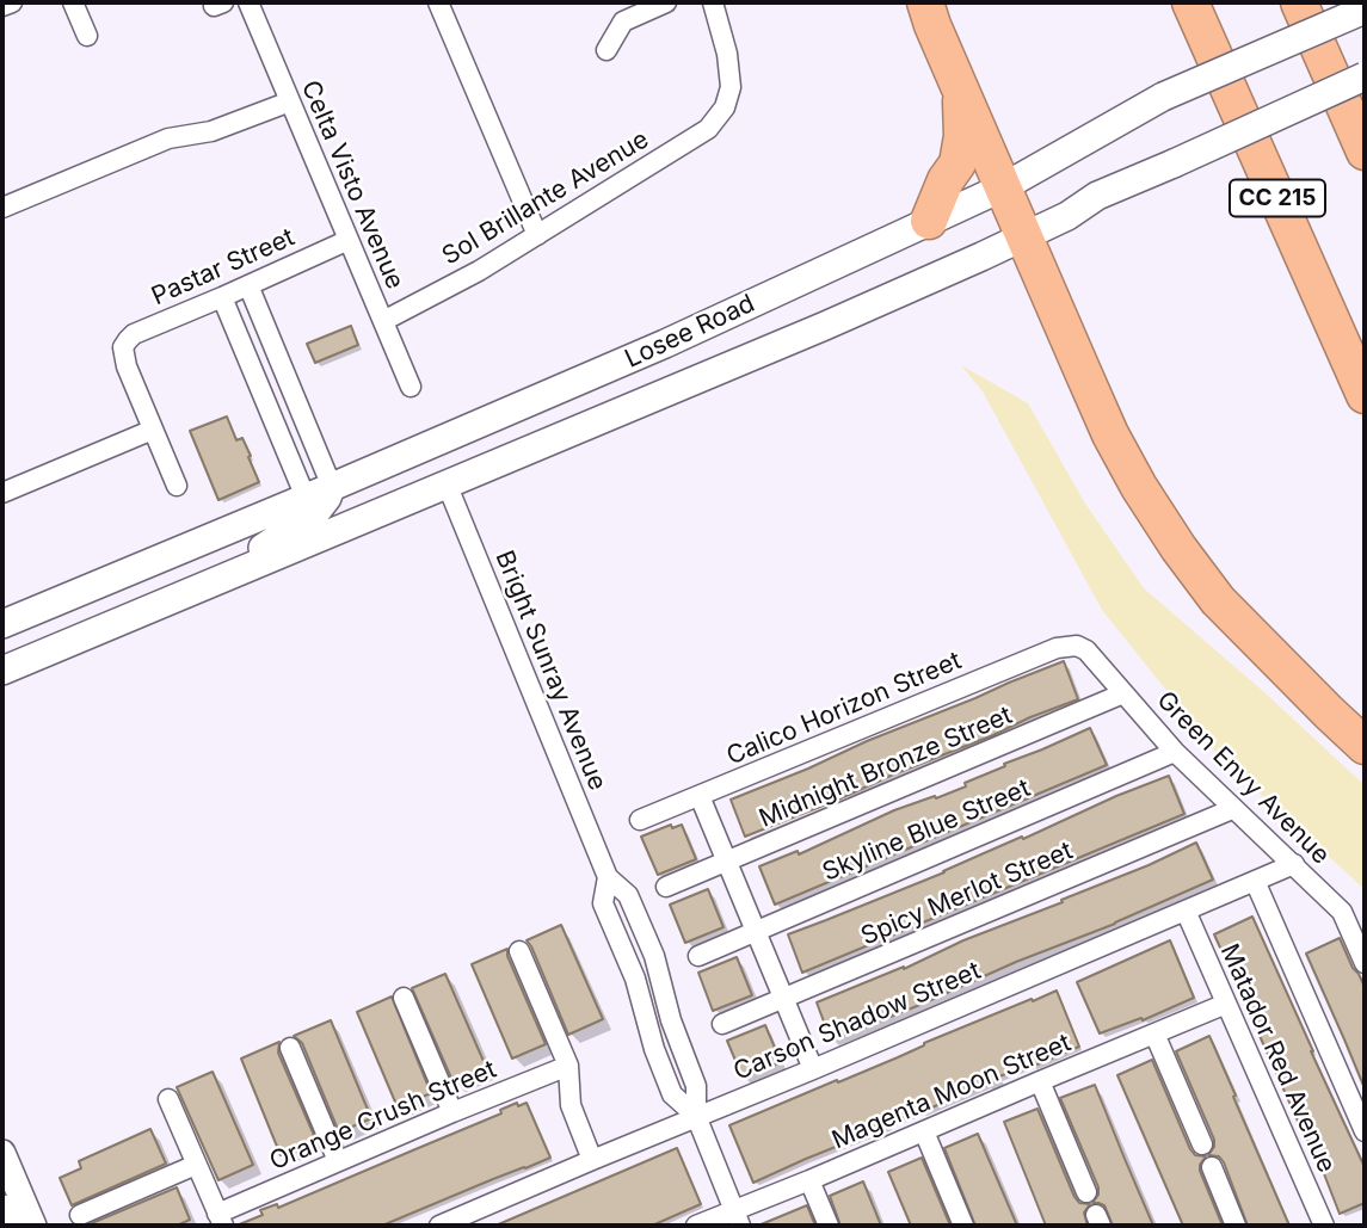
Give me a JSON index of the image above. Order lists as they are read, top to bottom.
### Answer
{
  "streets": {
    "highway": ["CC 215"],
    "main road": ["Losee Road"],
    "street": [
      "Celta Visto Avenue",
      "Sol Brillante Avenue",
      "Pastar Street",
      "Bright Sunray Avenue",
      "Calico Horizon Street",
      "Midnight Bronze Street",
      "Green Envy Avenue",
      "Skyline Blue Street",
      "Spicy Merlot Street",
      "Carson Shadow Street",
      "Matador Red Avenue",
      "Magenta Moon Street",
      "Orange Crush Street"
    ]
  },
  "crossings": [
    ["Celta Visto Avenue", "Sol Brillante Avenue"],
    ["Celta Visto Avenue", "Pastar Street"],
    ["Losee Road", "Bright Sunray Avenue"],
    ["Bright Sunray Avenue", "Carson Shadow Street"],
    ["Bright Sunray Avenue", "Magenta Moon Street"],
    ["Calico Horizon Street", "Green Envy Avenue"],
    ["Midnight Bronze Street", "Green Envy Avenue"],
    ["Green Envy Avenue", "Skyline Blue Street"],
    ["Green Envy Avenue", "Spicy Merlot Street"],
    ["Green Envy Avenue", "Carson Shadow Street"],
    ["Carson Shadow Street", "Matador Red Avenue"],
    ["Matador Red Avenue", "Magenta Moon Street"]
  ]
}
